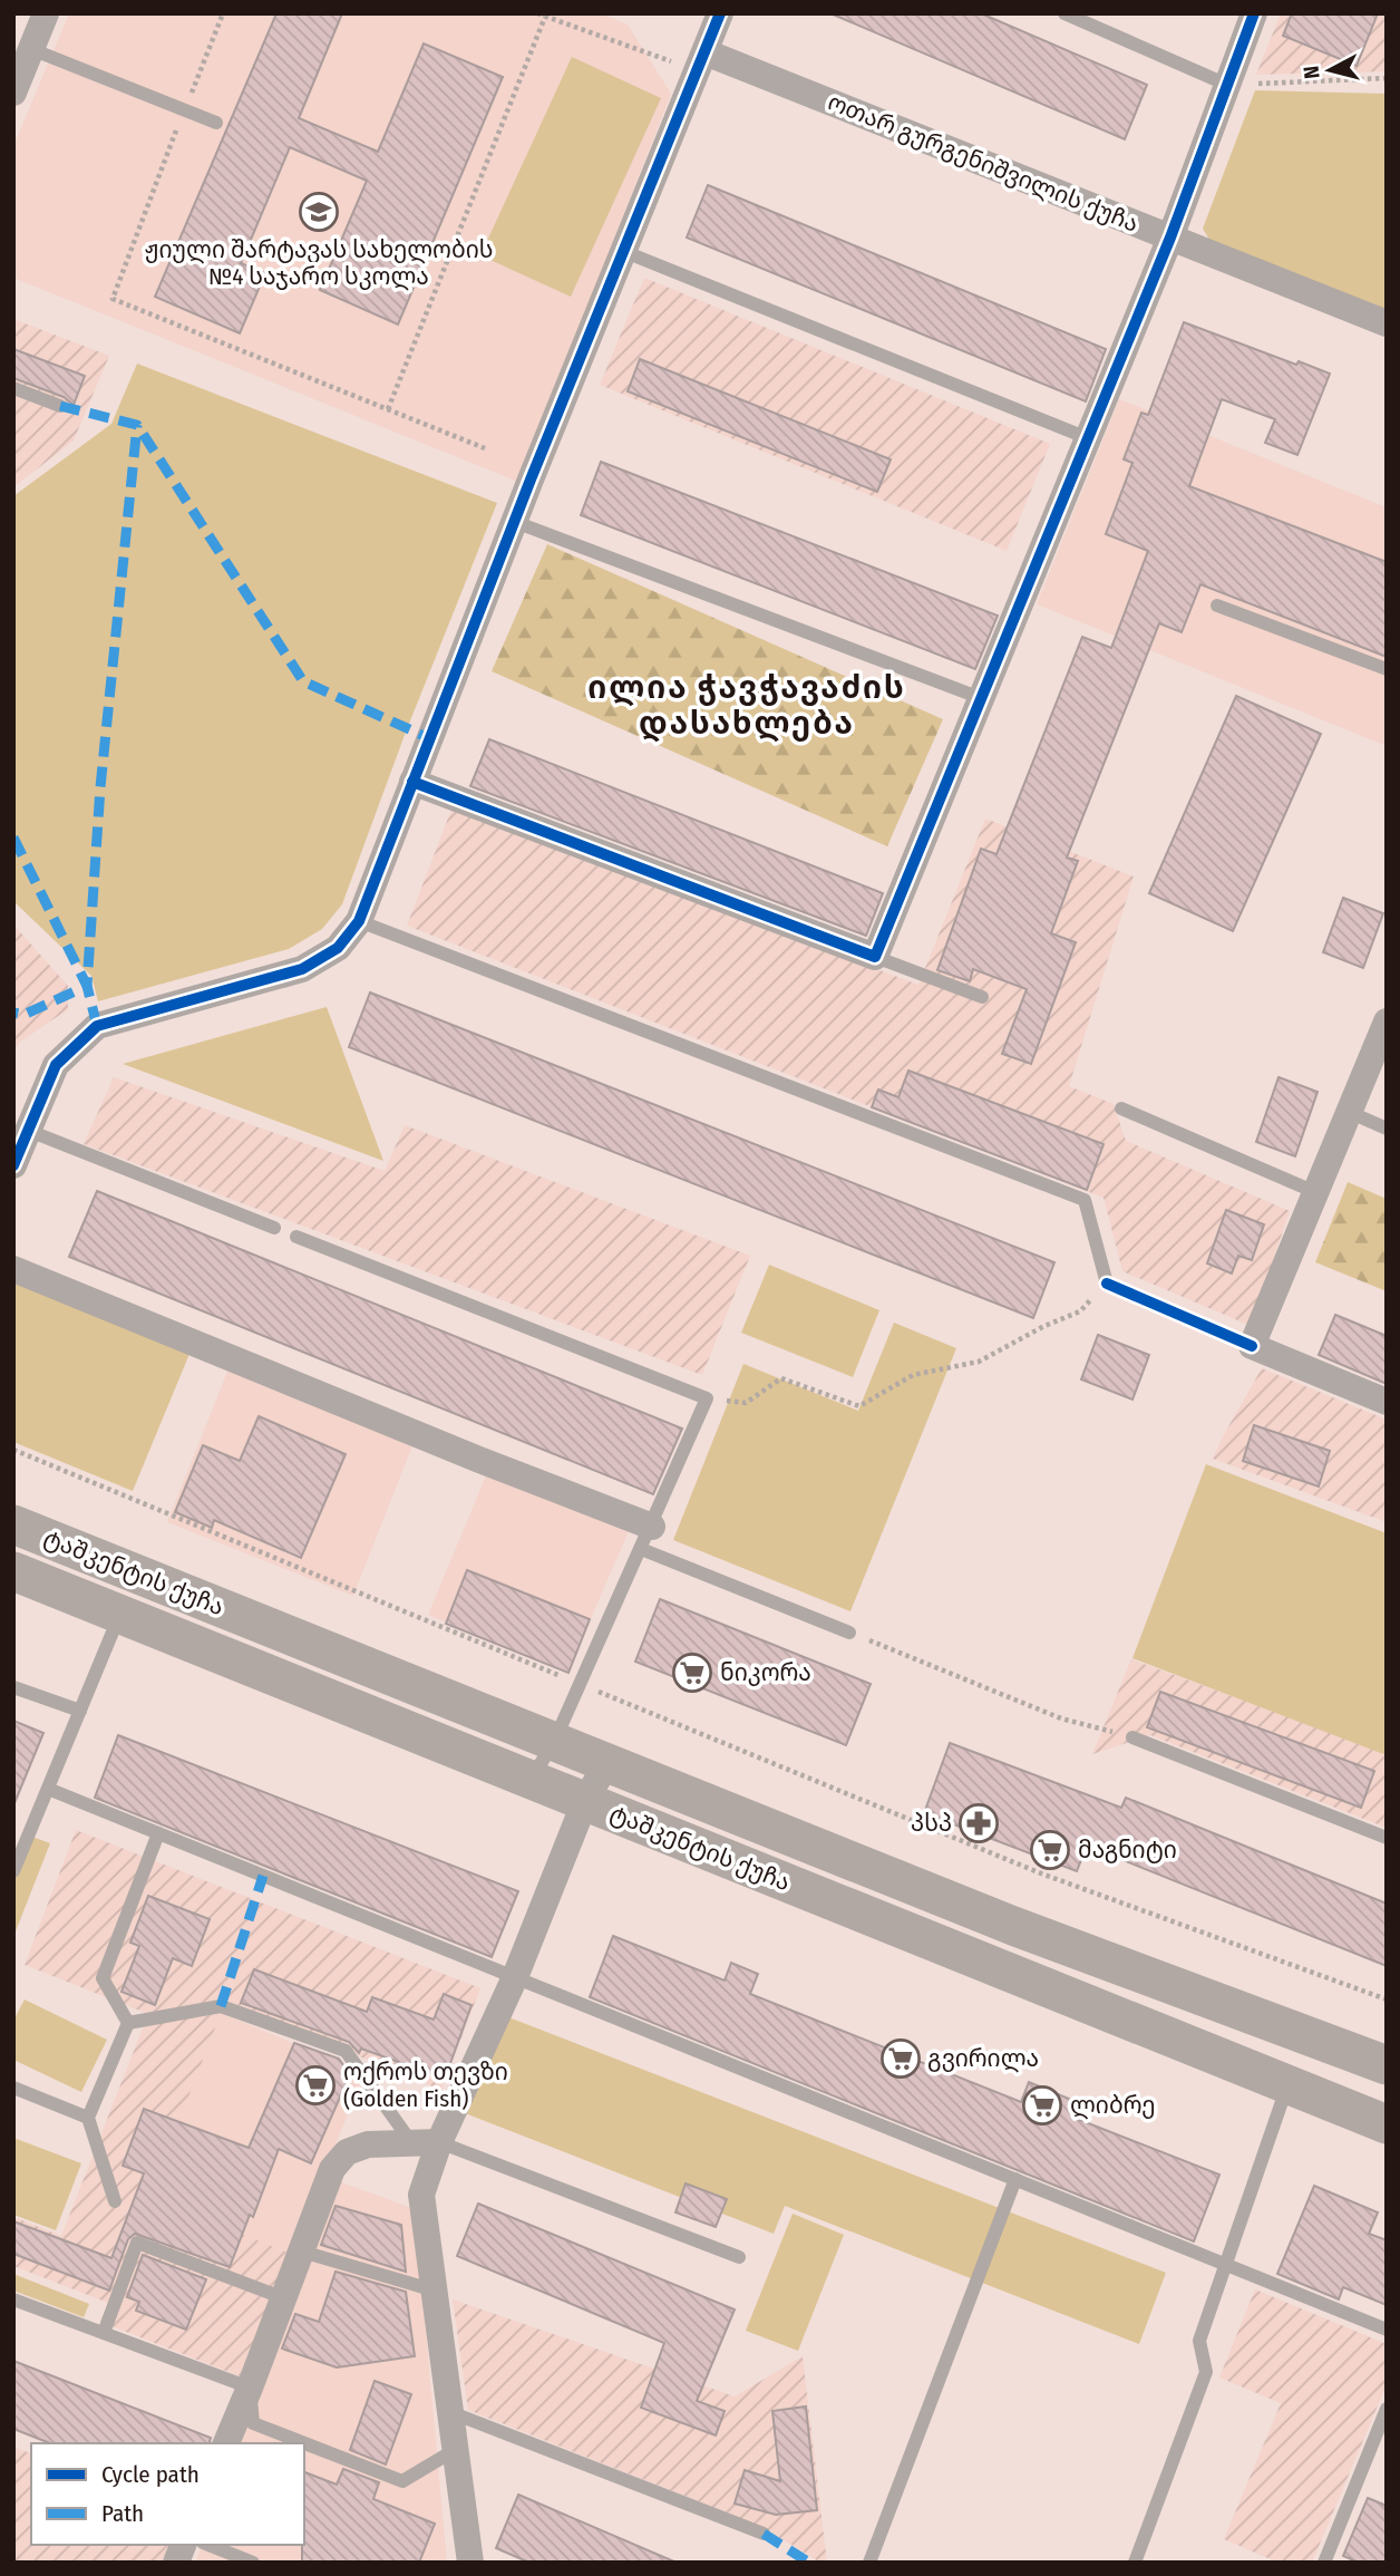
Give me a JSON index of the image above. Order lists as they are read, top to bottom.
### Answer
{
  "streets": {
    "main road": ["ტაშკენტის ქუჩა"],
    "street": ["ოთარ გურგენიშვილის ქუჩა"]
  },
  "districts": ["ილია ჭავჭავაძის დასახლება"],
  "places": {
    "school or university": ["ჟიული შარტავას სახელობის №4 საჯარო სკოლა"],
    "supermarket": [
      "ნიკორა",
      "მაგნიტი",
      "გვირილა",
      "ოქროს თევზი (Golden Fish)",
      "ლიბრე"
    ],
    "pharmacy": ["პსპ"]
  },
  "legend": ["Cycle path", "Path"],
  "north": "left"
}
